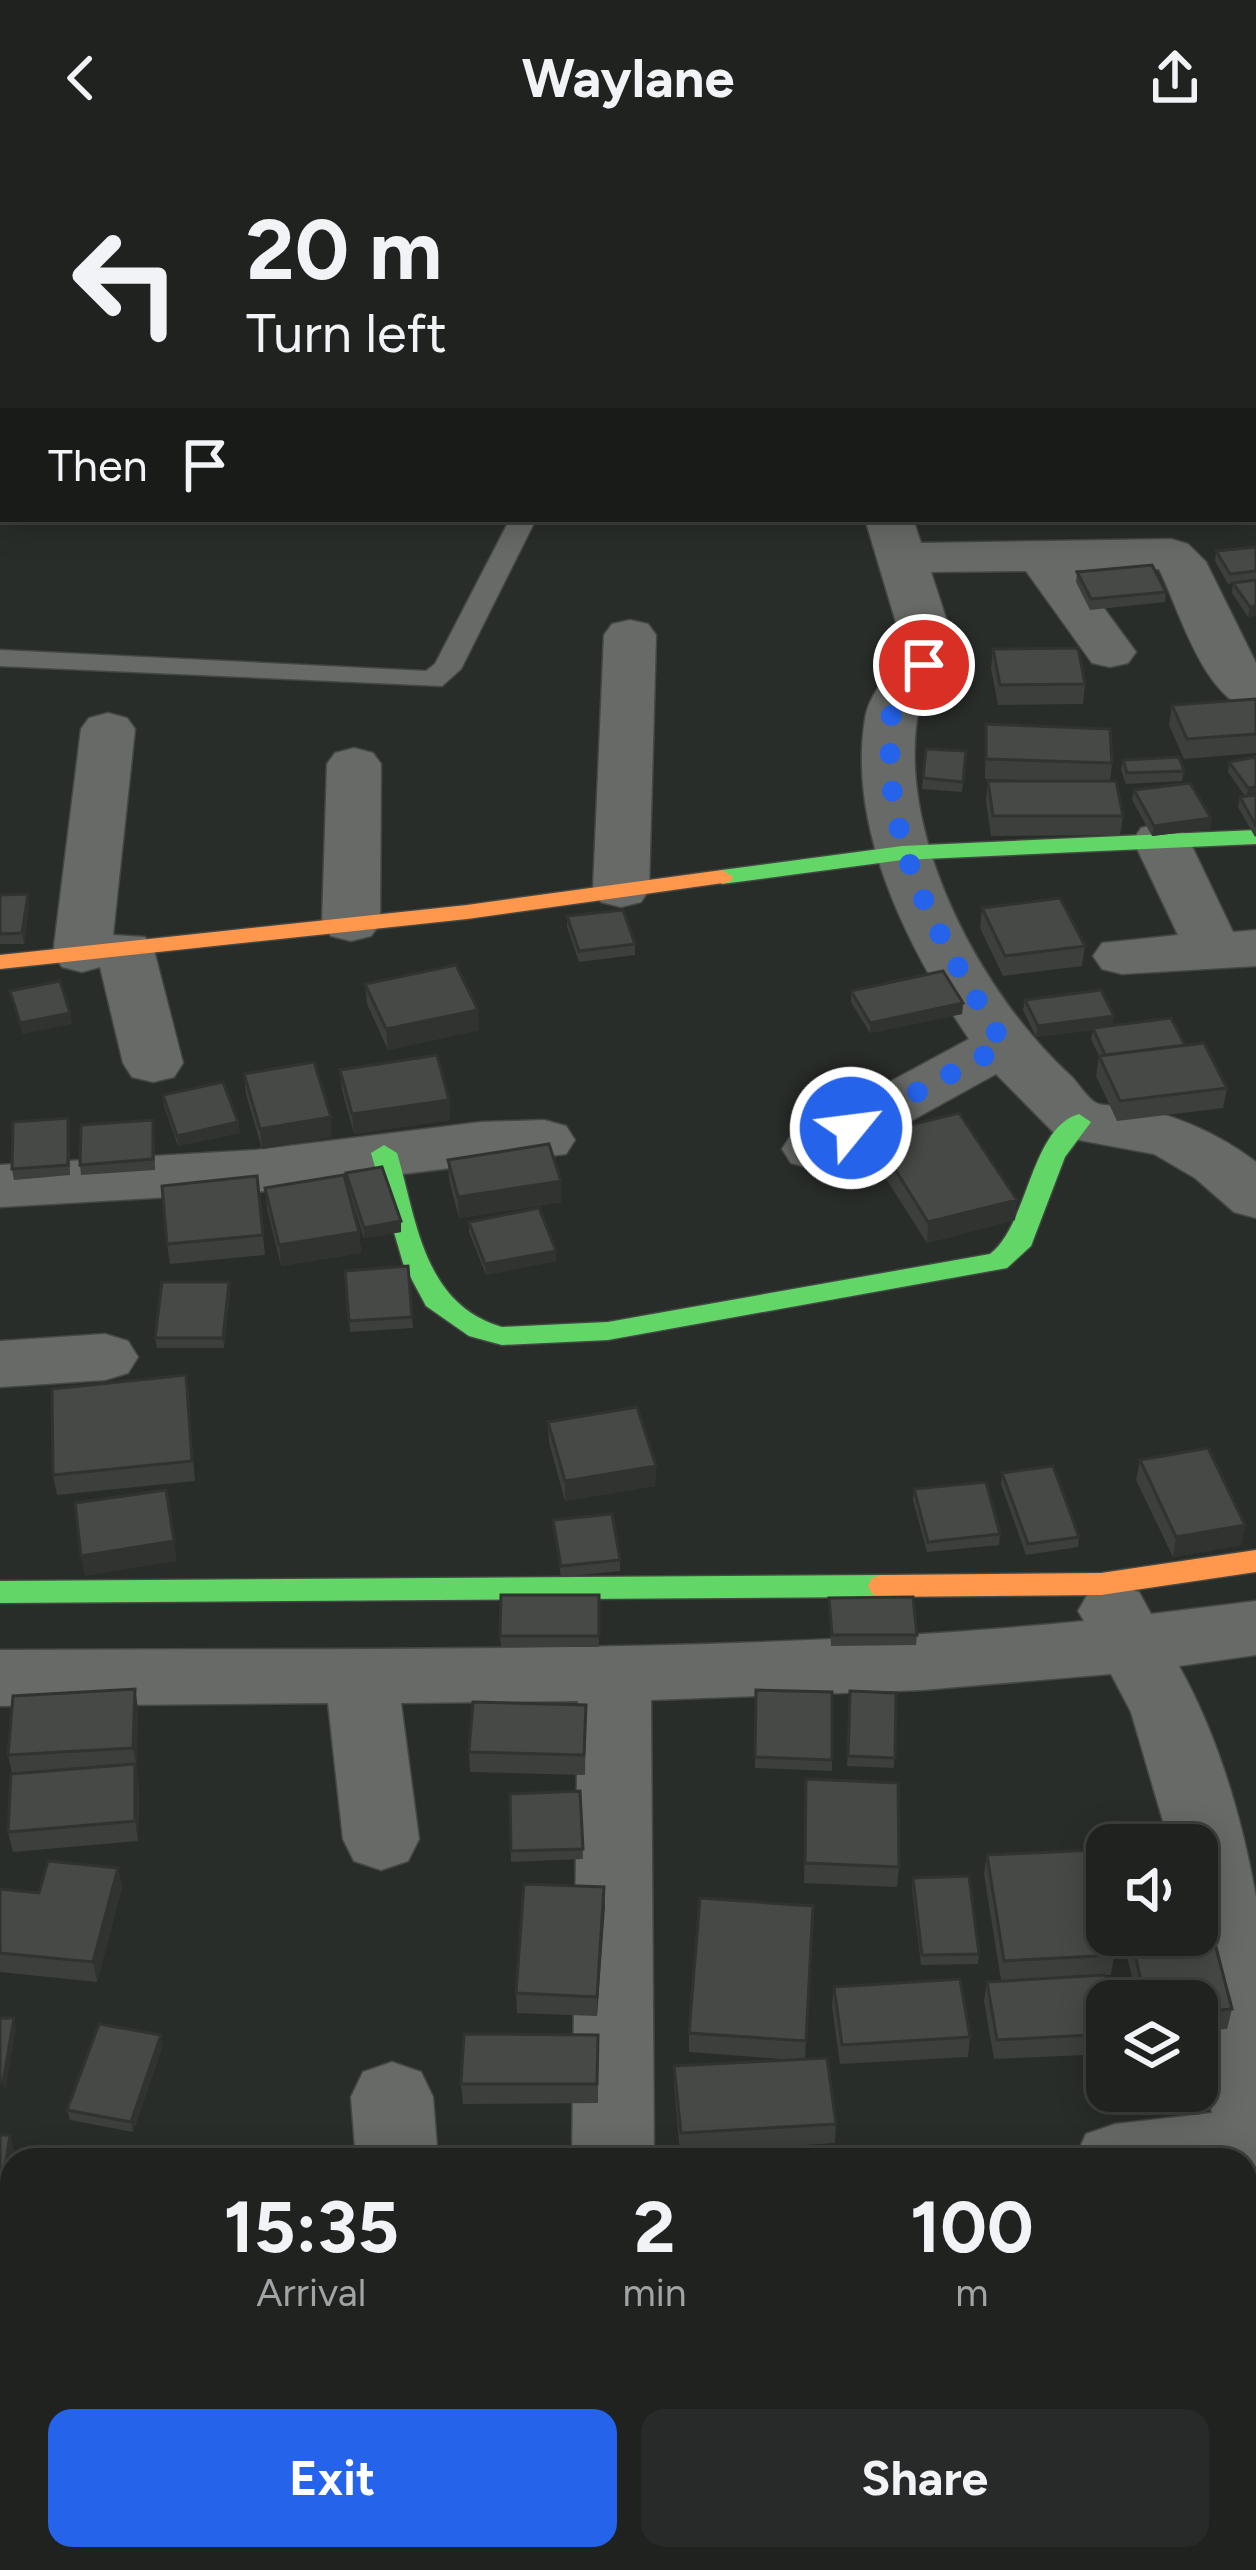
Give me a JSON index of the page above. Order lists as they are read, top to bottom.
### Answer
{
  "page": {
    "header": "Waylane",
    "turn": ["20 m", "Turn left"],
    "then": "Then",
    "eta": [
      "15:35",
      "Arrival",
      "2",
      "min",
      "100",
      "m"
    ],
    "buttons": ["Exit", "Share"]
  }
}
